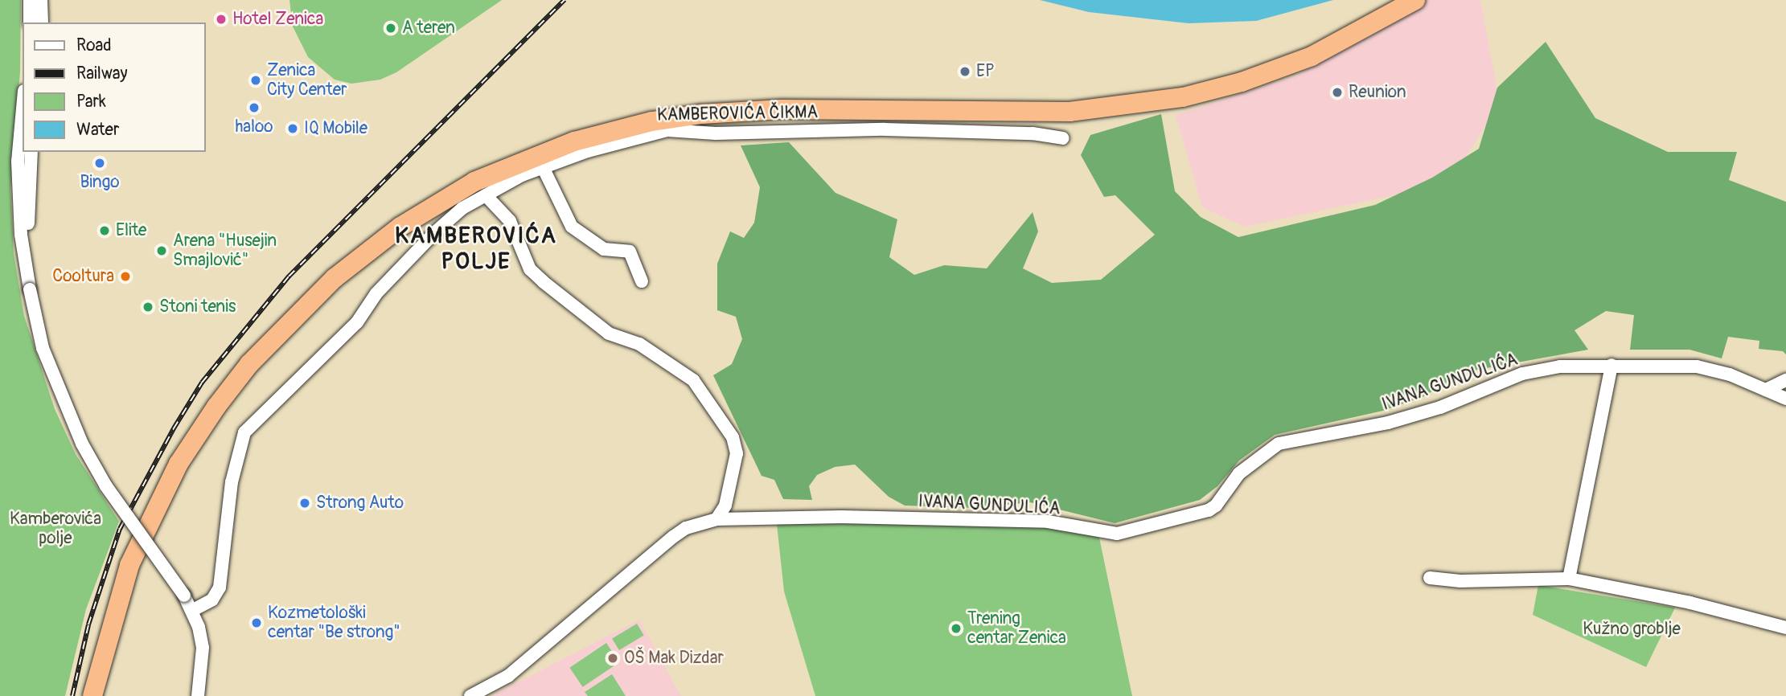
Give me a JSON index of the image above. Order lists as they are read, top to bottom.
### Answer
{
  "streets": {
    "street": ["KAMBEROVIĆA ČIKMA", "IVANA GUNDULIĆA"]
  },
  "districts": ["KAMBEROVIĆA POLJE"],
  "parks": ["Kamberovića polje", "Kužno groblje"],
  "places": [
    "Hotel Zenica",
    "A teren",
    "EP",
    "Zenica City Center",
    "Reunion",
    "haloo",
    "IQ Mobile",
    "Bingo",
    "Elite",
    "Arena \"Husejin Smajlović\"",
    "Cooltura",
    "Stoni tenis",
    "Strong Auto",
    "Kozmetološki centar \"Be strong\"",
    "Trening centar Zenica",
    "OŠ Mak Dizdar"
  ],
  "legend": [
    "Road",
    "Railway",
    "Park",
    "Water"
  ]
}
